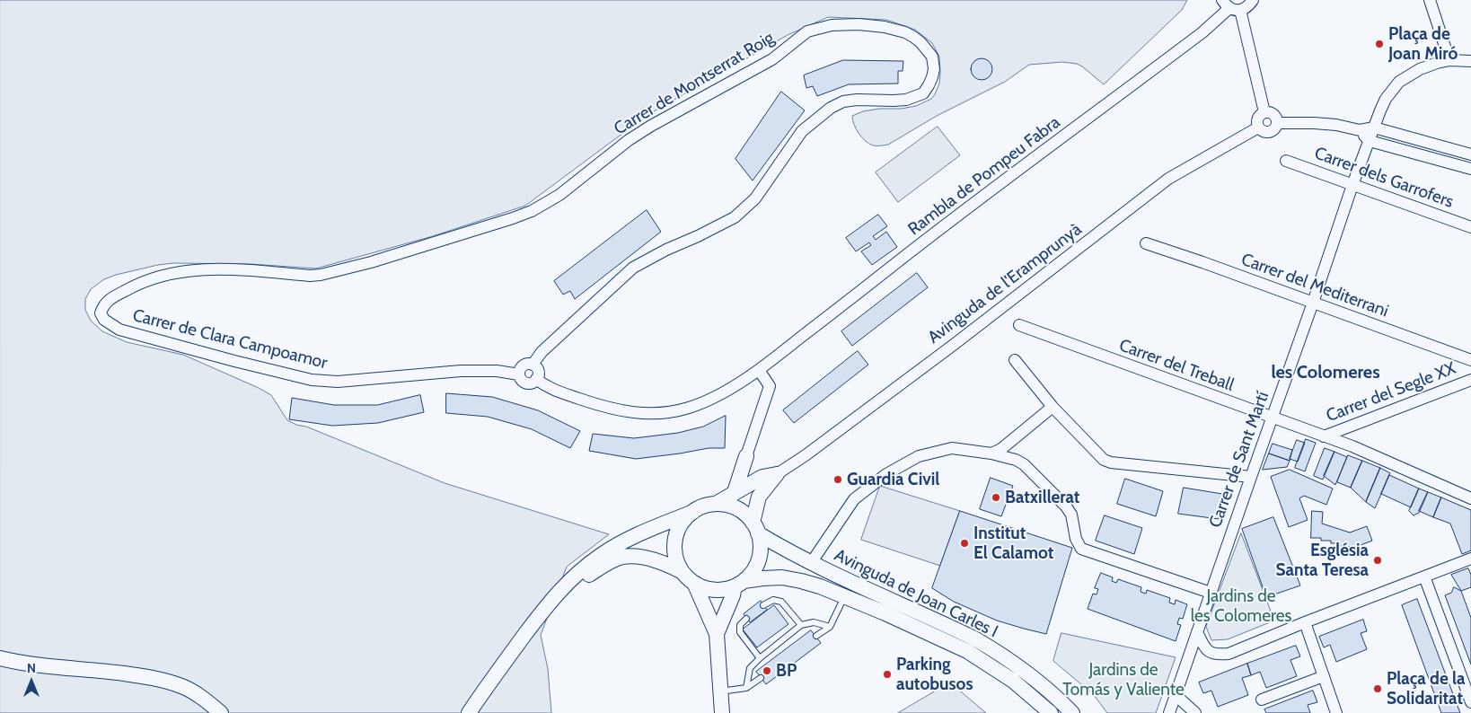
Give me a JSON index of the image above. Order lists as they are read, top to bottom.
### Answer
{
  "streets": {
    "main road": ["Avinguda de Joan Carles I"],
    "street": [
      "Carrer de Montserrat Roig",
      "Rambla de Pompeu Fabra",
      "Carrer dels Garrofers",
      "Avinguda de l'Eramprunyà",
      "Carrer del Mediterrani",
      "Carrer de Clara Campoamor",
      "Carrer del Treball",
      "Carrer del Segle XX",
      "Carrer de Sant Martí"
    ]
  },
  "crossings": [
    ["Carrer de Montserrat Roig", "Carrer de Clara Campoamor"],
    ["Carrer dels Garrofers", "Carrer de Sant Martí"],
    ["Carrer del Mediterrani", "Carrer de Sant Martí"],
    ["Carrer del Treball", "Carrer del Segle XX"],
    ["Carrer del Treball", "Carrer de Sant Martí"]
  ],
  "districts": ["les Colomeres"],
  "parks": ["Jardins de les Colomeres", "Jardins de Tomás y Valiente"],
  "places": [
    "Plaça de Joan Miró",
    "Guardia Civil",
    "Batxillerat",
    "Institut El Calamot",
    "Església Santa Teresa",
    "BP",
    "Parking autobusos",
    "Plaça de la Solidaritat"
  ],
  "north": "top"
}
